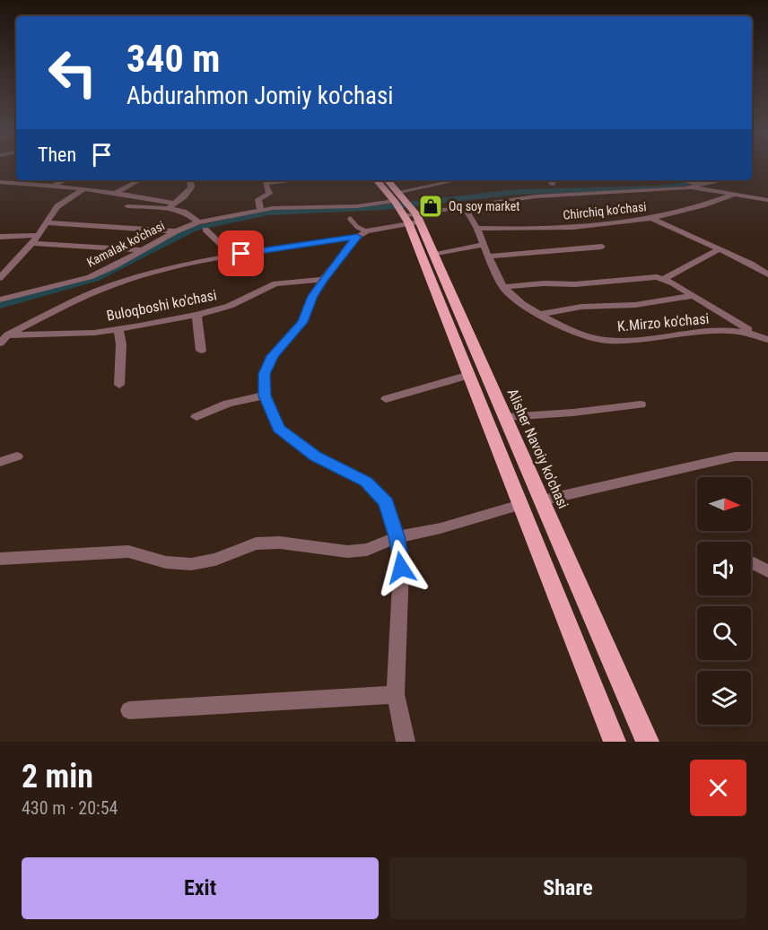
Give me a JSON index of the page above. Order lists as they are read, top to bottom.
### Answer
{
  "streets": {
    "main road": ["Alisher Navoiy ko'chasi"],
    "street": [
      "Chirchiq ko’chasi",
      "Kamalak ko'chasi",
      "Buloqboshi ko'chasi",
      "K.Mirzo ko'chasi"
    ]
  },
  "crossings": [
    ["Chirchiq ko’chasi", "K.Mirzo ko'chasi"],
    ["Kamalak ko'chasi", "Alisher Navoiy ko'chasi"]
  ],
  "places": {
    "shop": ["Oq soy market"]
  },
  "north": "right",
  "page": {
    "turn": ["340 m", "Abdurahmon Jomiy ko'chasi"],
    "then": "Then",
    "heading": ["2 min", "430 m · 20:54"],
    "buttons": ["Exit", "Share"]
  }
}
